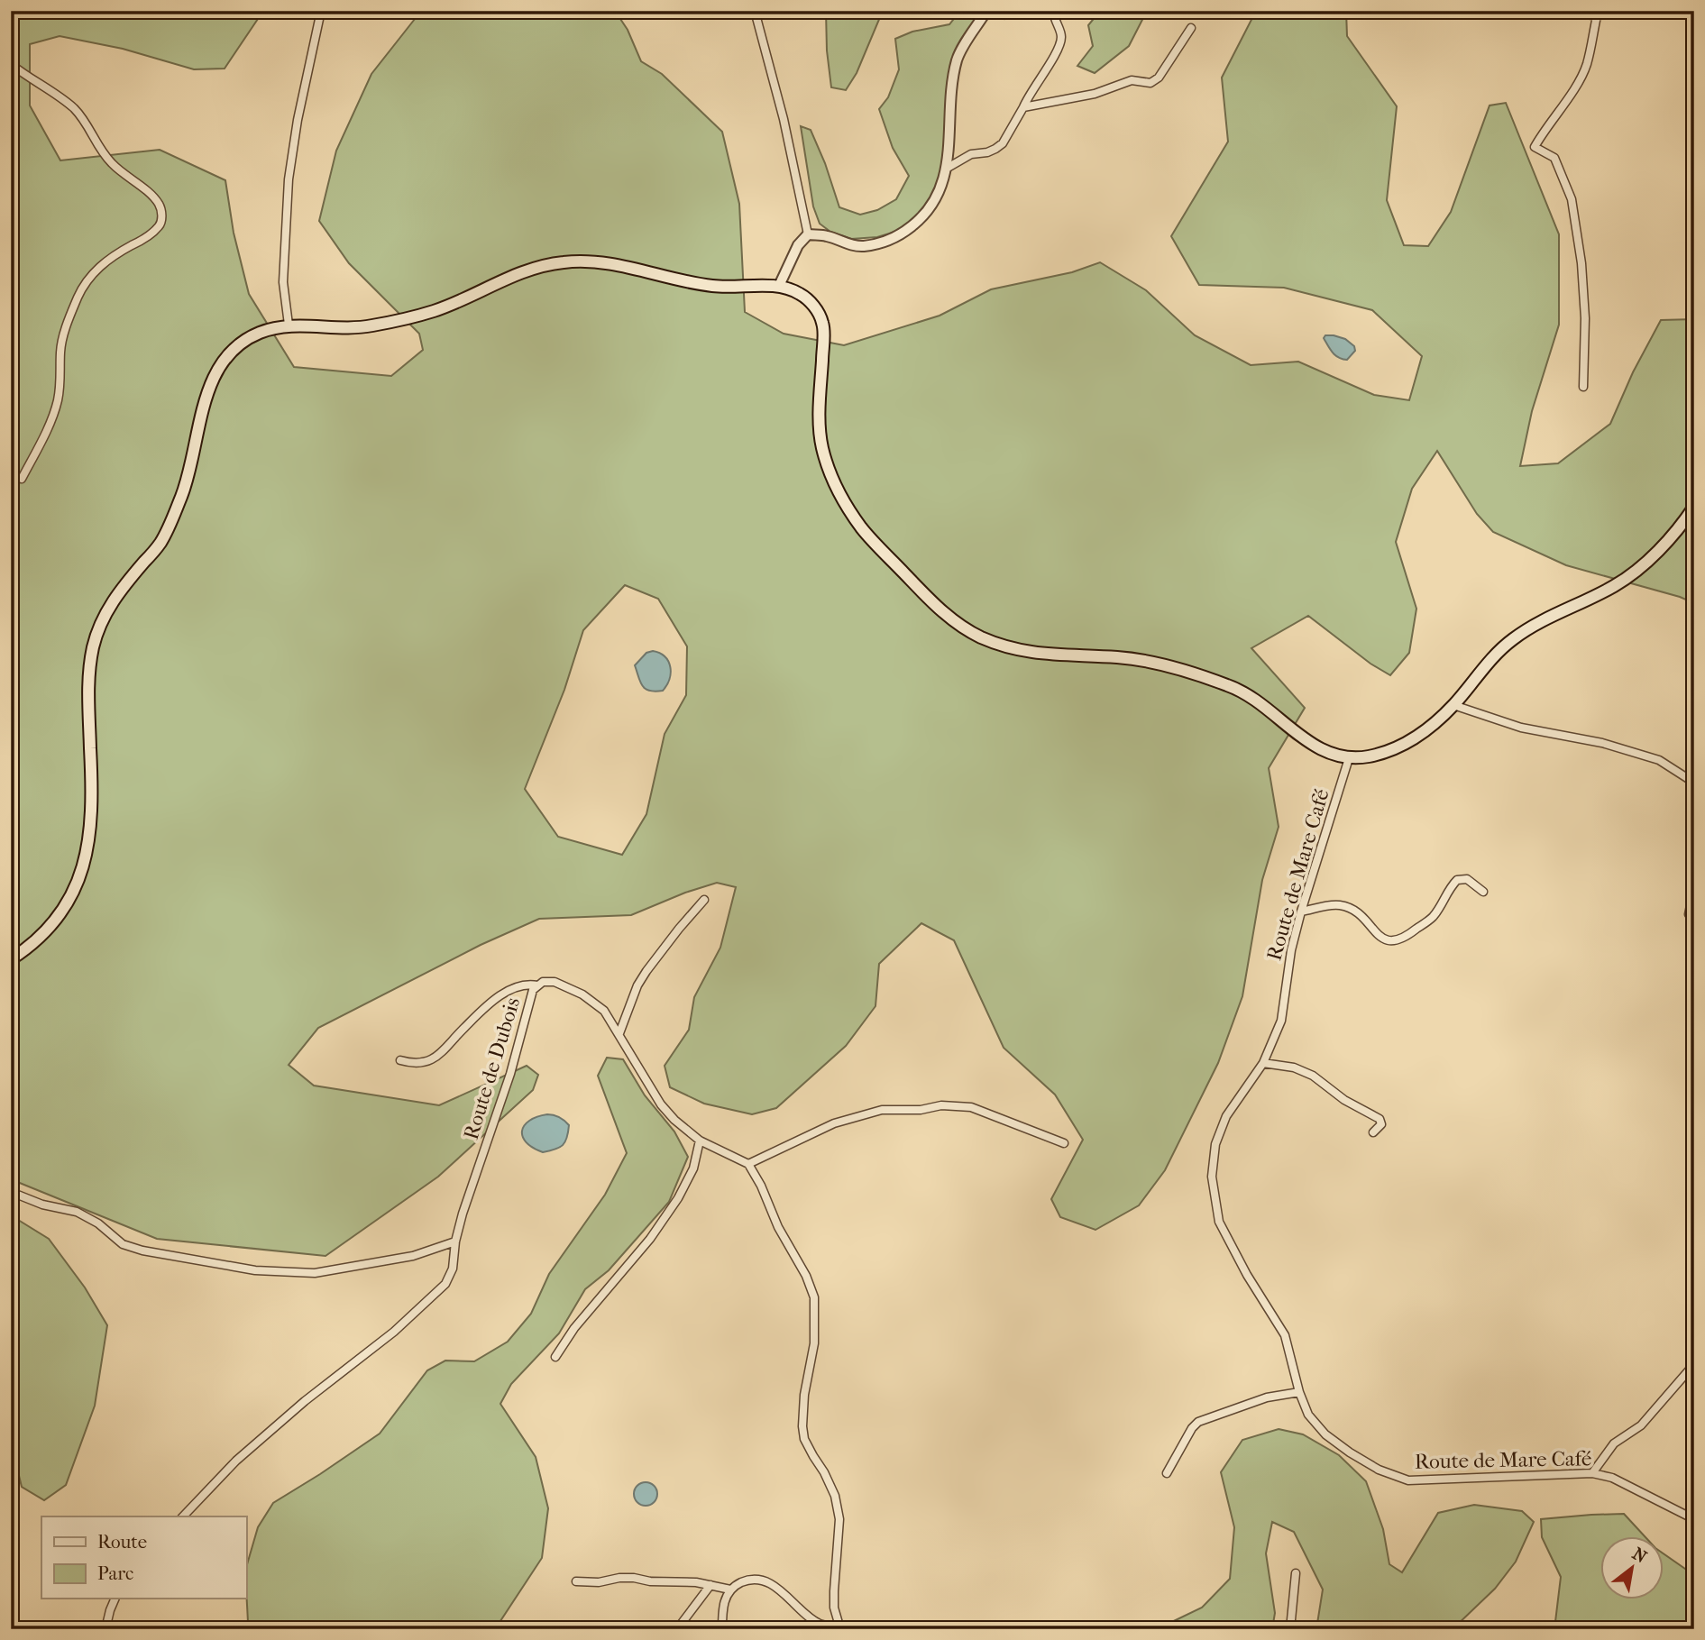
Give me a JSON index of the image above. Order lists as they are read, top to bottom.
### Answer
{
  "streets": {
    "street": ["Route de Mare Café", "Route de Dubois"]
  },
  "legend": ["Route", "Parc"],
  "north": "top right"
}
